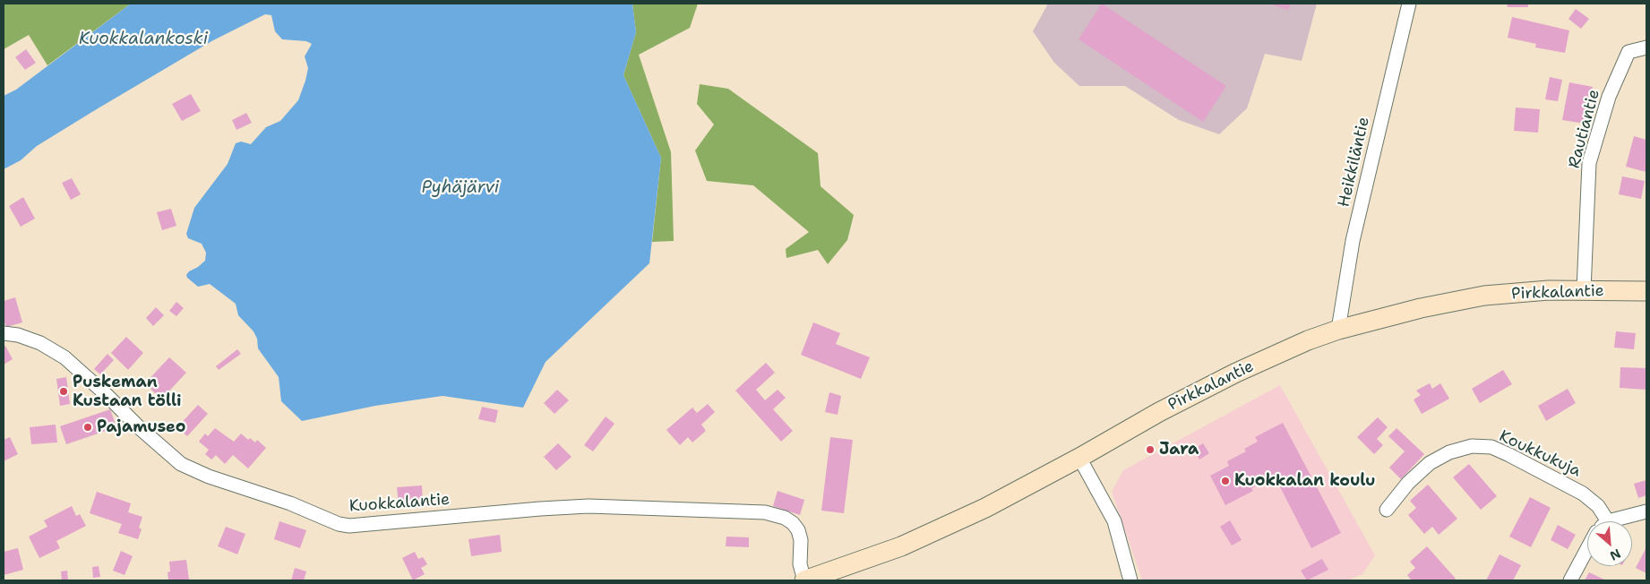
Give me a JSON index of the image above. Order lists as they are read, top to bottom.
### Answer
{
  "streets": {
    "street": [
      "Rautiantie",
      "Heikkiläntie",
      "Pirkkalantie",
      "Koukkukuja",
      "Kuokkalantie"
    ]
  },
  "crossings": [
    ["Rautiantie", "Pirkkalantie"],
    ["Heikkiläntie", "Pirkkalantie"],
    ["Pirkkalantie", "Kuokkalantie"]
  ],
  "water": ["Kuokkalankoski", "Pyhäjärvi"],
  "places": [
    "Puskeman Kustaan tölli",
    "Pajamuseo",
    "Jara",
    "Kuokkalan koulu"
  ],
  "north": "bottom right"
}
